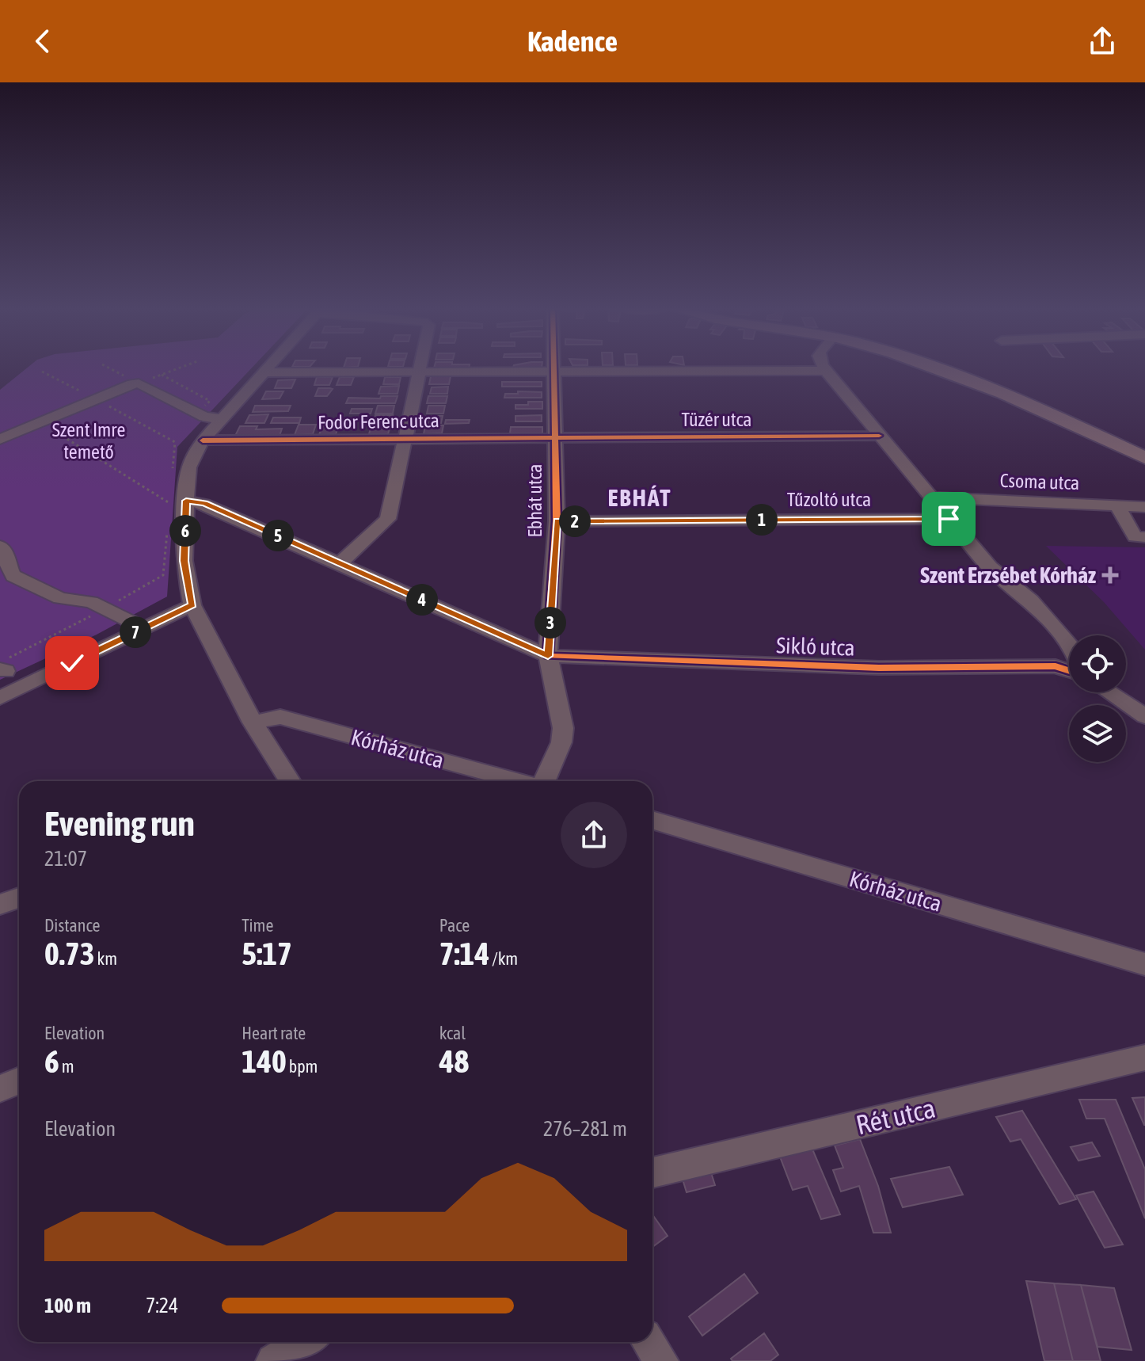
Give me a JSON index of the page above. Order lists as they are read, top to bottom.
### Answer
{
  "streets": {
    "street": [
      "Tüzér utca",
      "Fodor Ferenc utca",
      "Csoma utca",
      "Tűzoltó utca",
      "Ebhát utca",
      "Sikló utca",
      "Kórház utca",
      "Rét utca"
    ]
  },
  "crossings": [
    ["Tüzér utca", "Fodor Ferenc utca"],
    ["Tüzér utca", "Ebhát utca"],
    ["Fodor Ferenc utca", "Ebhát utca"],
    ["Tűzoltó utca", "Ebhát utca"],
    ["Ebhát utca", "Sikló utca"]
  ],
  "districts": ["EBHÁT"],
  "parks": ["Szent Imre temető"],
  "places": {
    "health": ["Szent Erzsébet Kórház"]
  },
  "page": {
    "header": "Kadence",
    "pins": [
      "1",
      "2",
      "6",
      "5",
      "4",
      "3",
      "7"
    ],
    "heading": ["Evening run", "21:07"],
    "stats": [
      ["Distance", "0.73 km"],
      ["Time", "5:17"],
      ["Pace", "7:14 /km"],
      ["Elevation", "6 m"],
      ["Heart rate", "140 bpm"],
      ["kcal", "48"]
    ],
    "chart": ["Elevation", "276–281 m"],
    "list": [
      {
        "name": "100 m",
        "note": "7:24"
      }
    ]
  }
}
